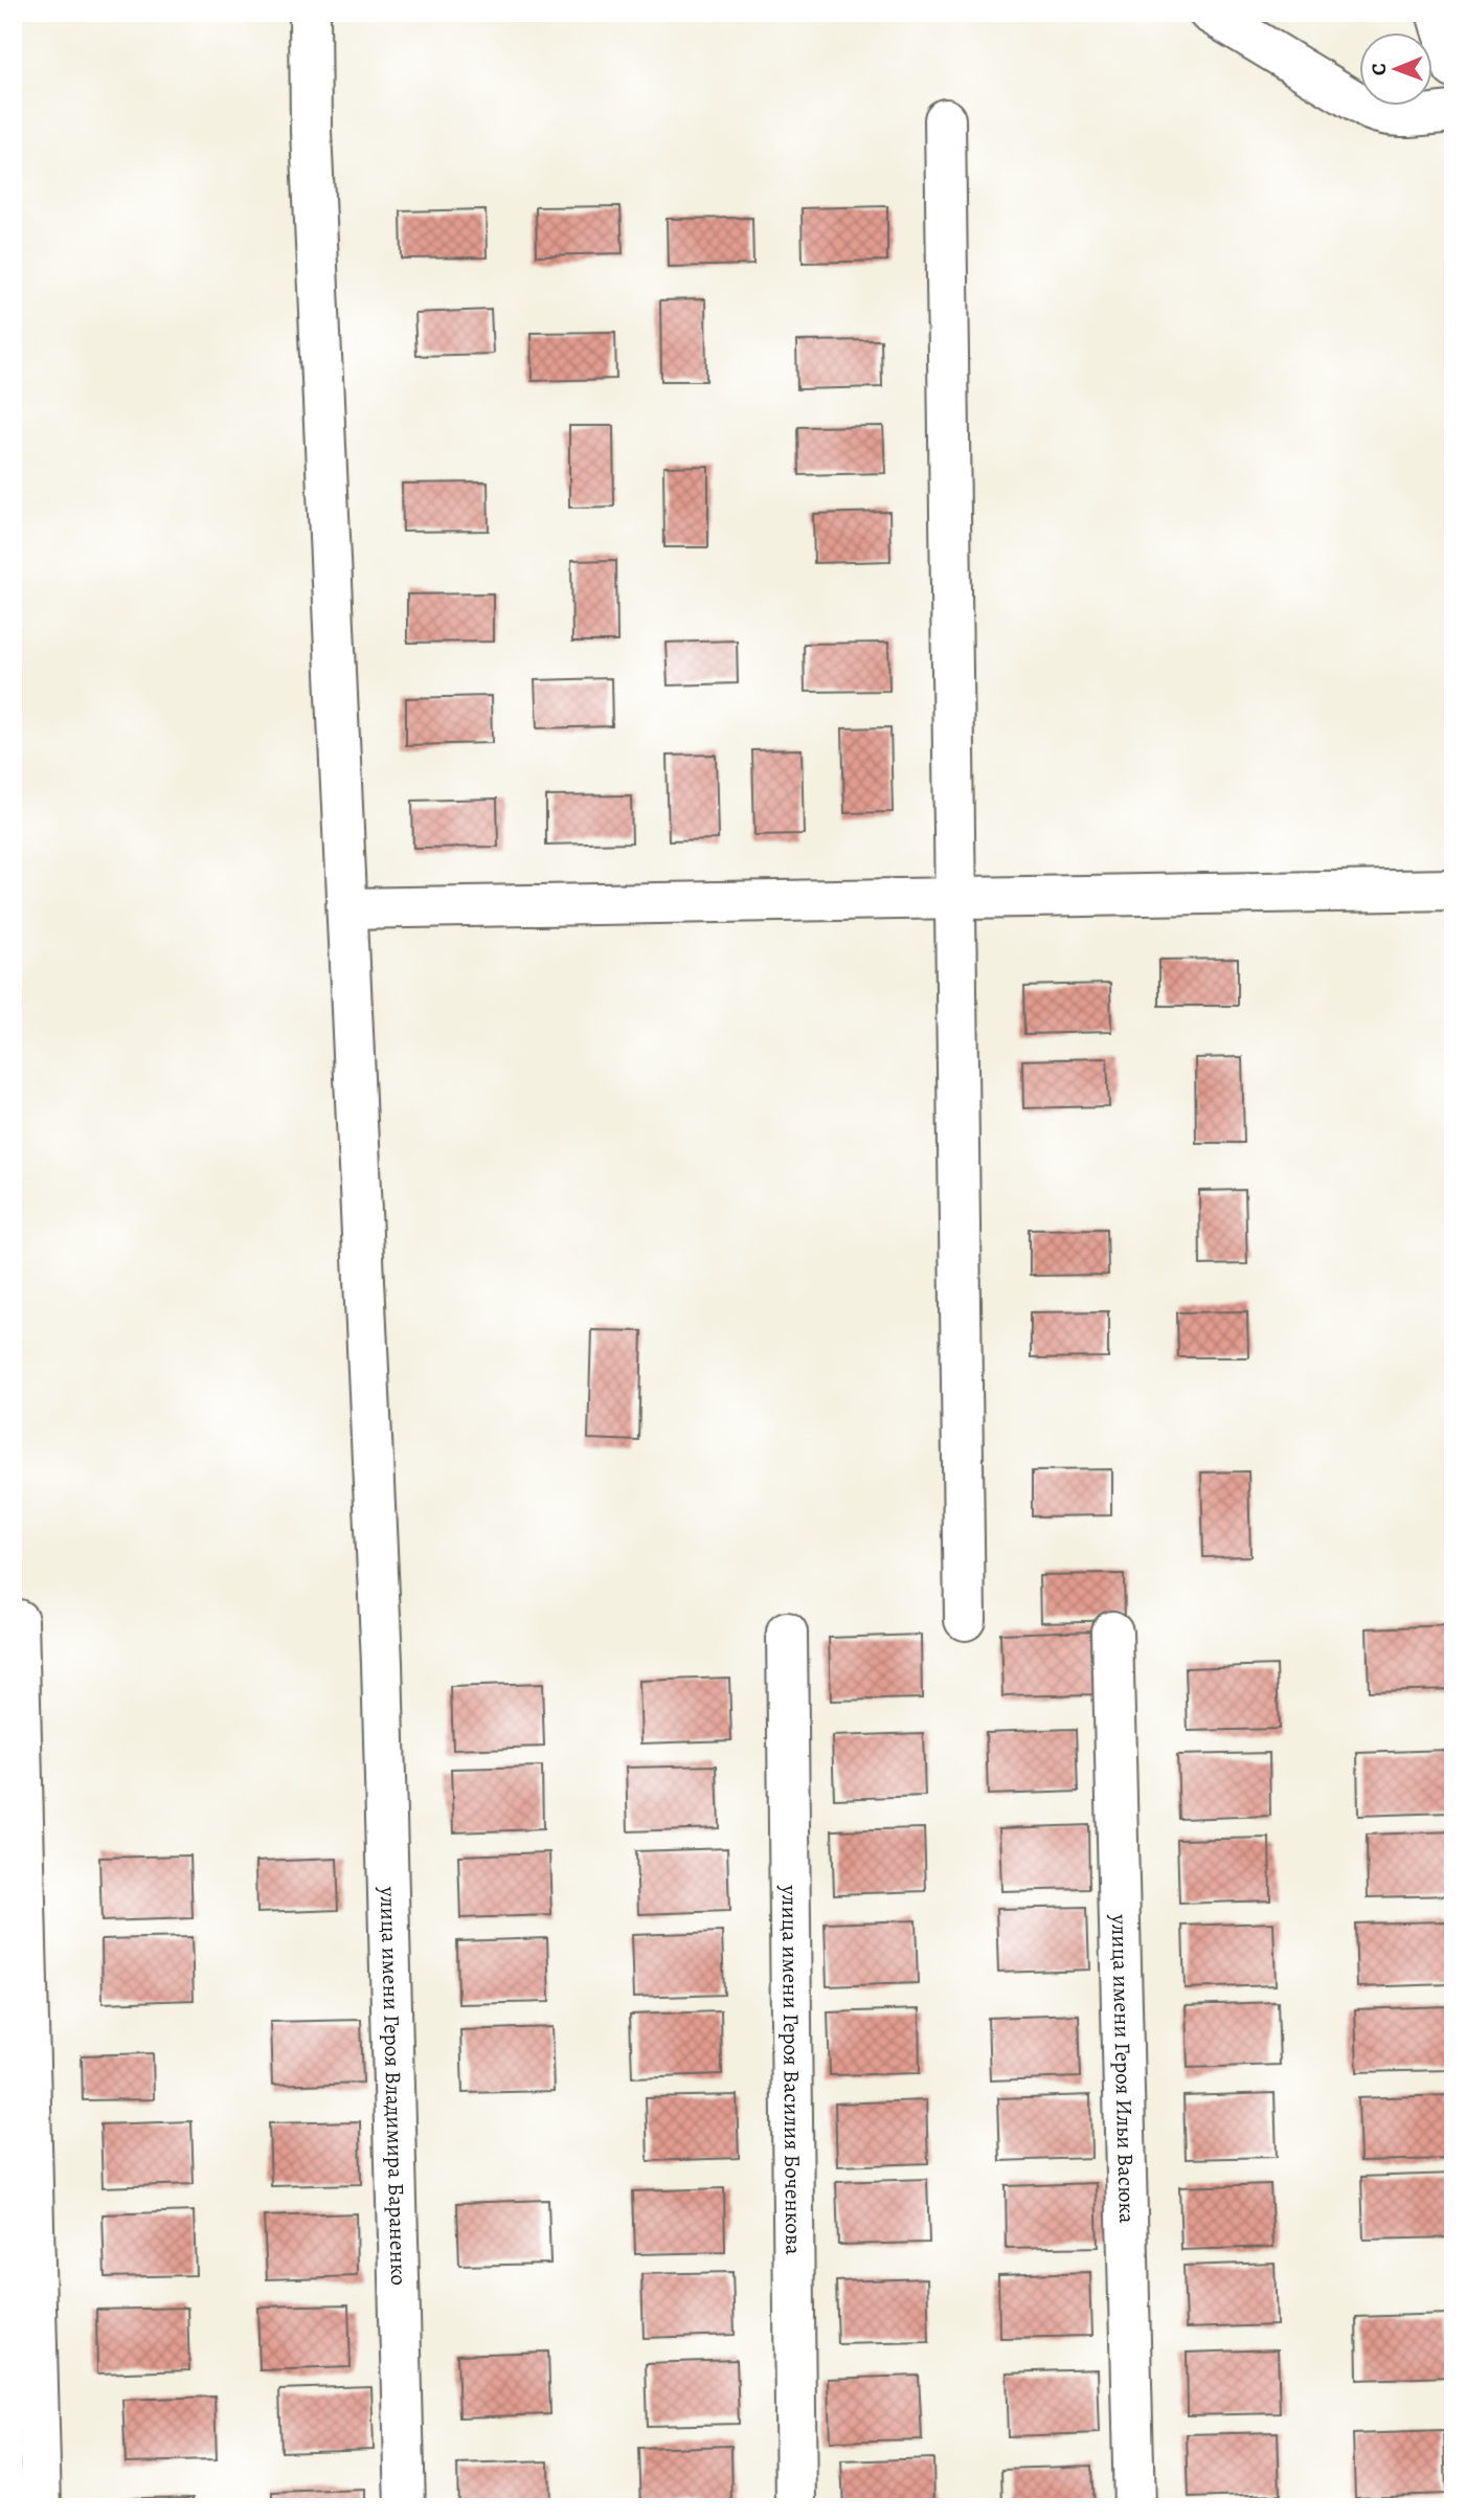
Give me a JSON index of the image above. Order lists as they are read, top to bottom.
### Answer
{
  "streets": {
    "street": ["улица имени Героя Ильи Васюка", "улица имени Героя Василия Боченкова", "улица имени Героя Владимира Бараненко"]
  },
  "north": "left"
}
